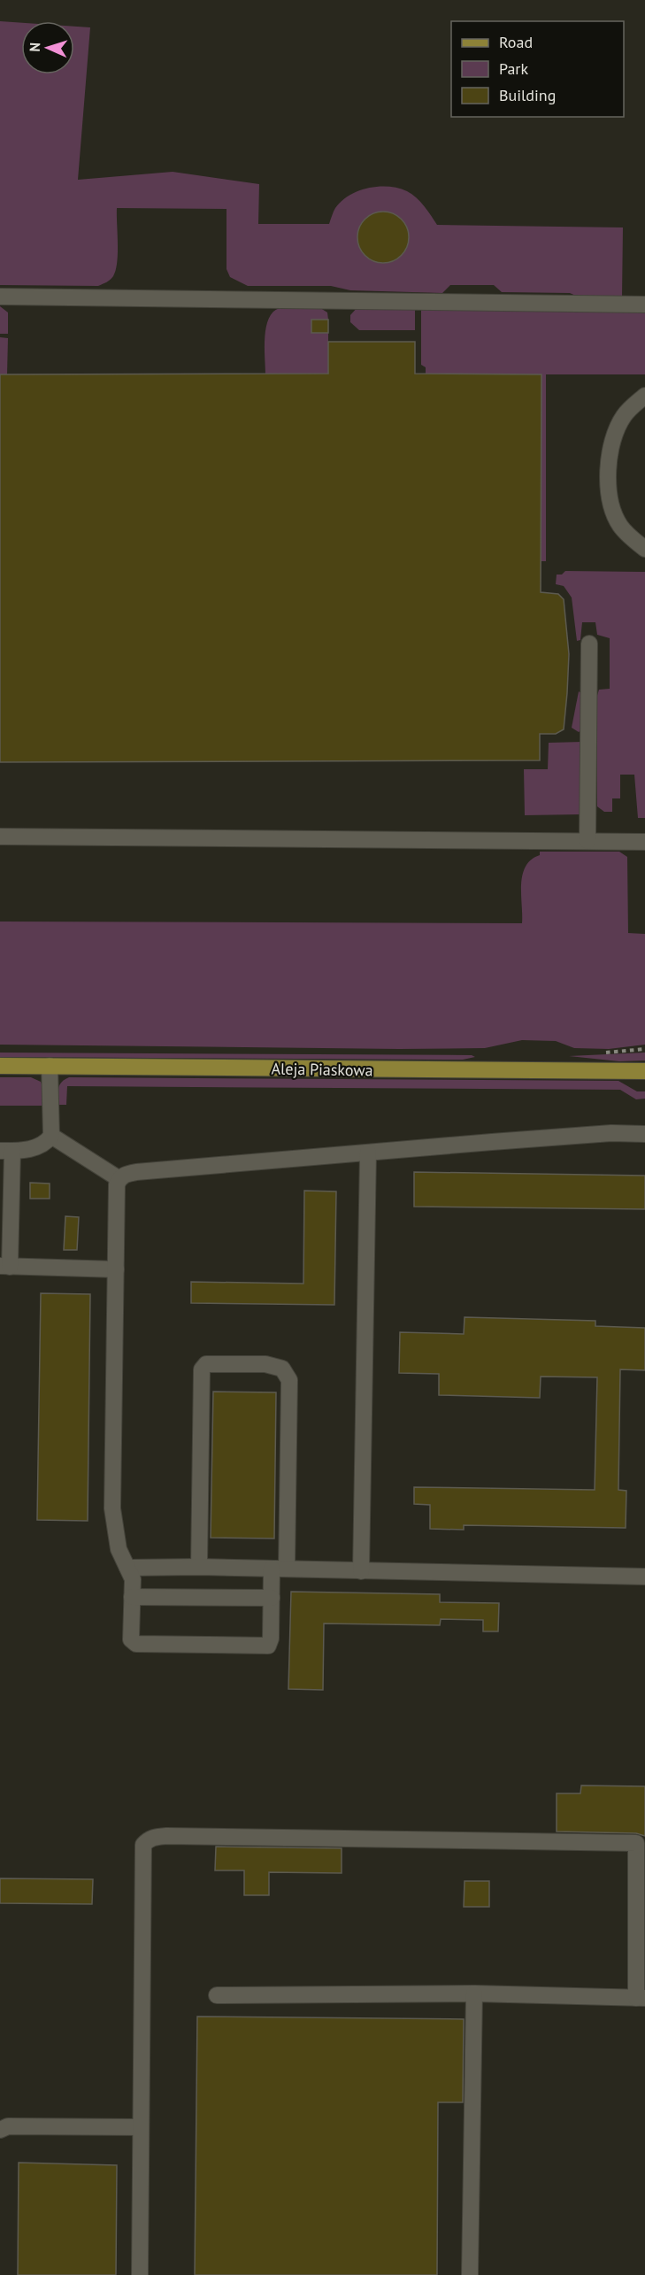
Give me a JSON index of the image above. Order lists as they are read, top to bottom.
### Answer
{
  "streets": {
    "main road": ["Aleja Piaskowa"]
  },
  "legend": ["Road", "Park", "Building"],
  "north": "left"
}
